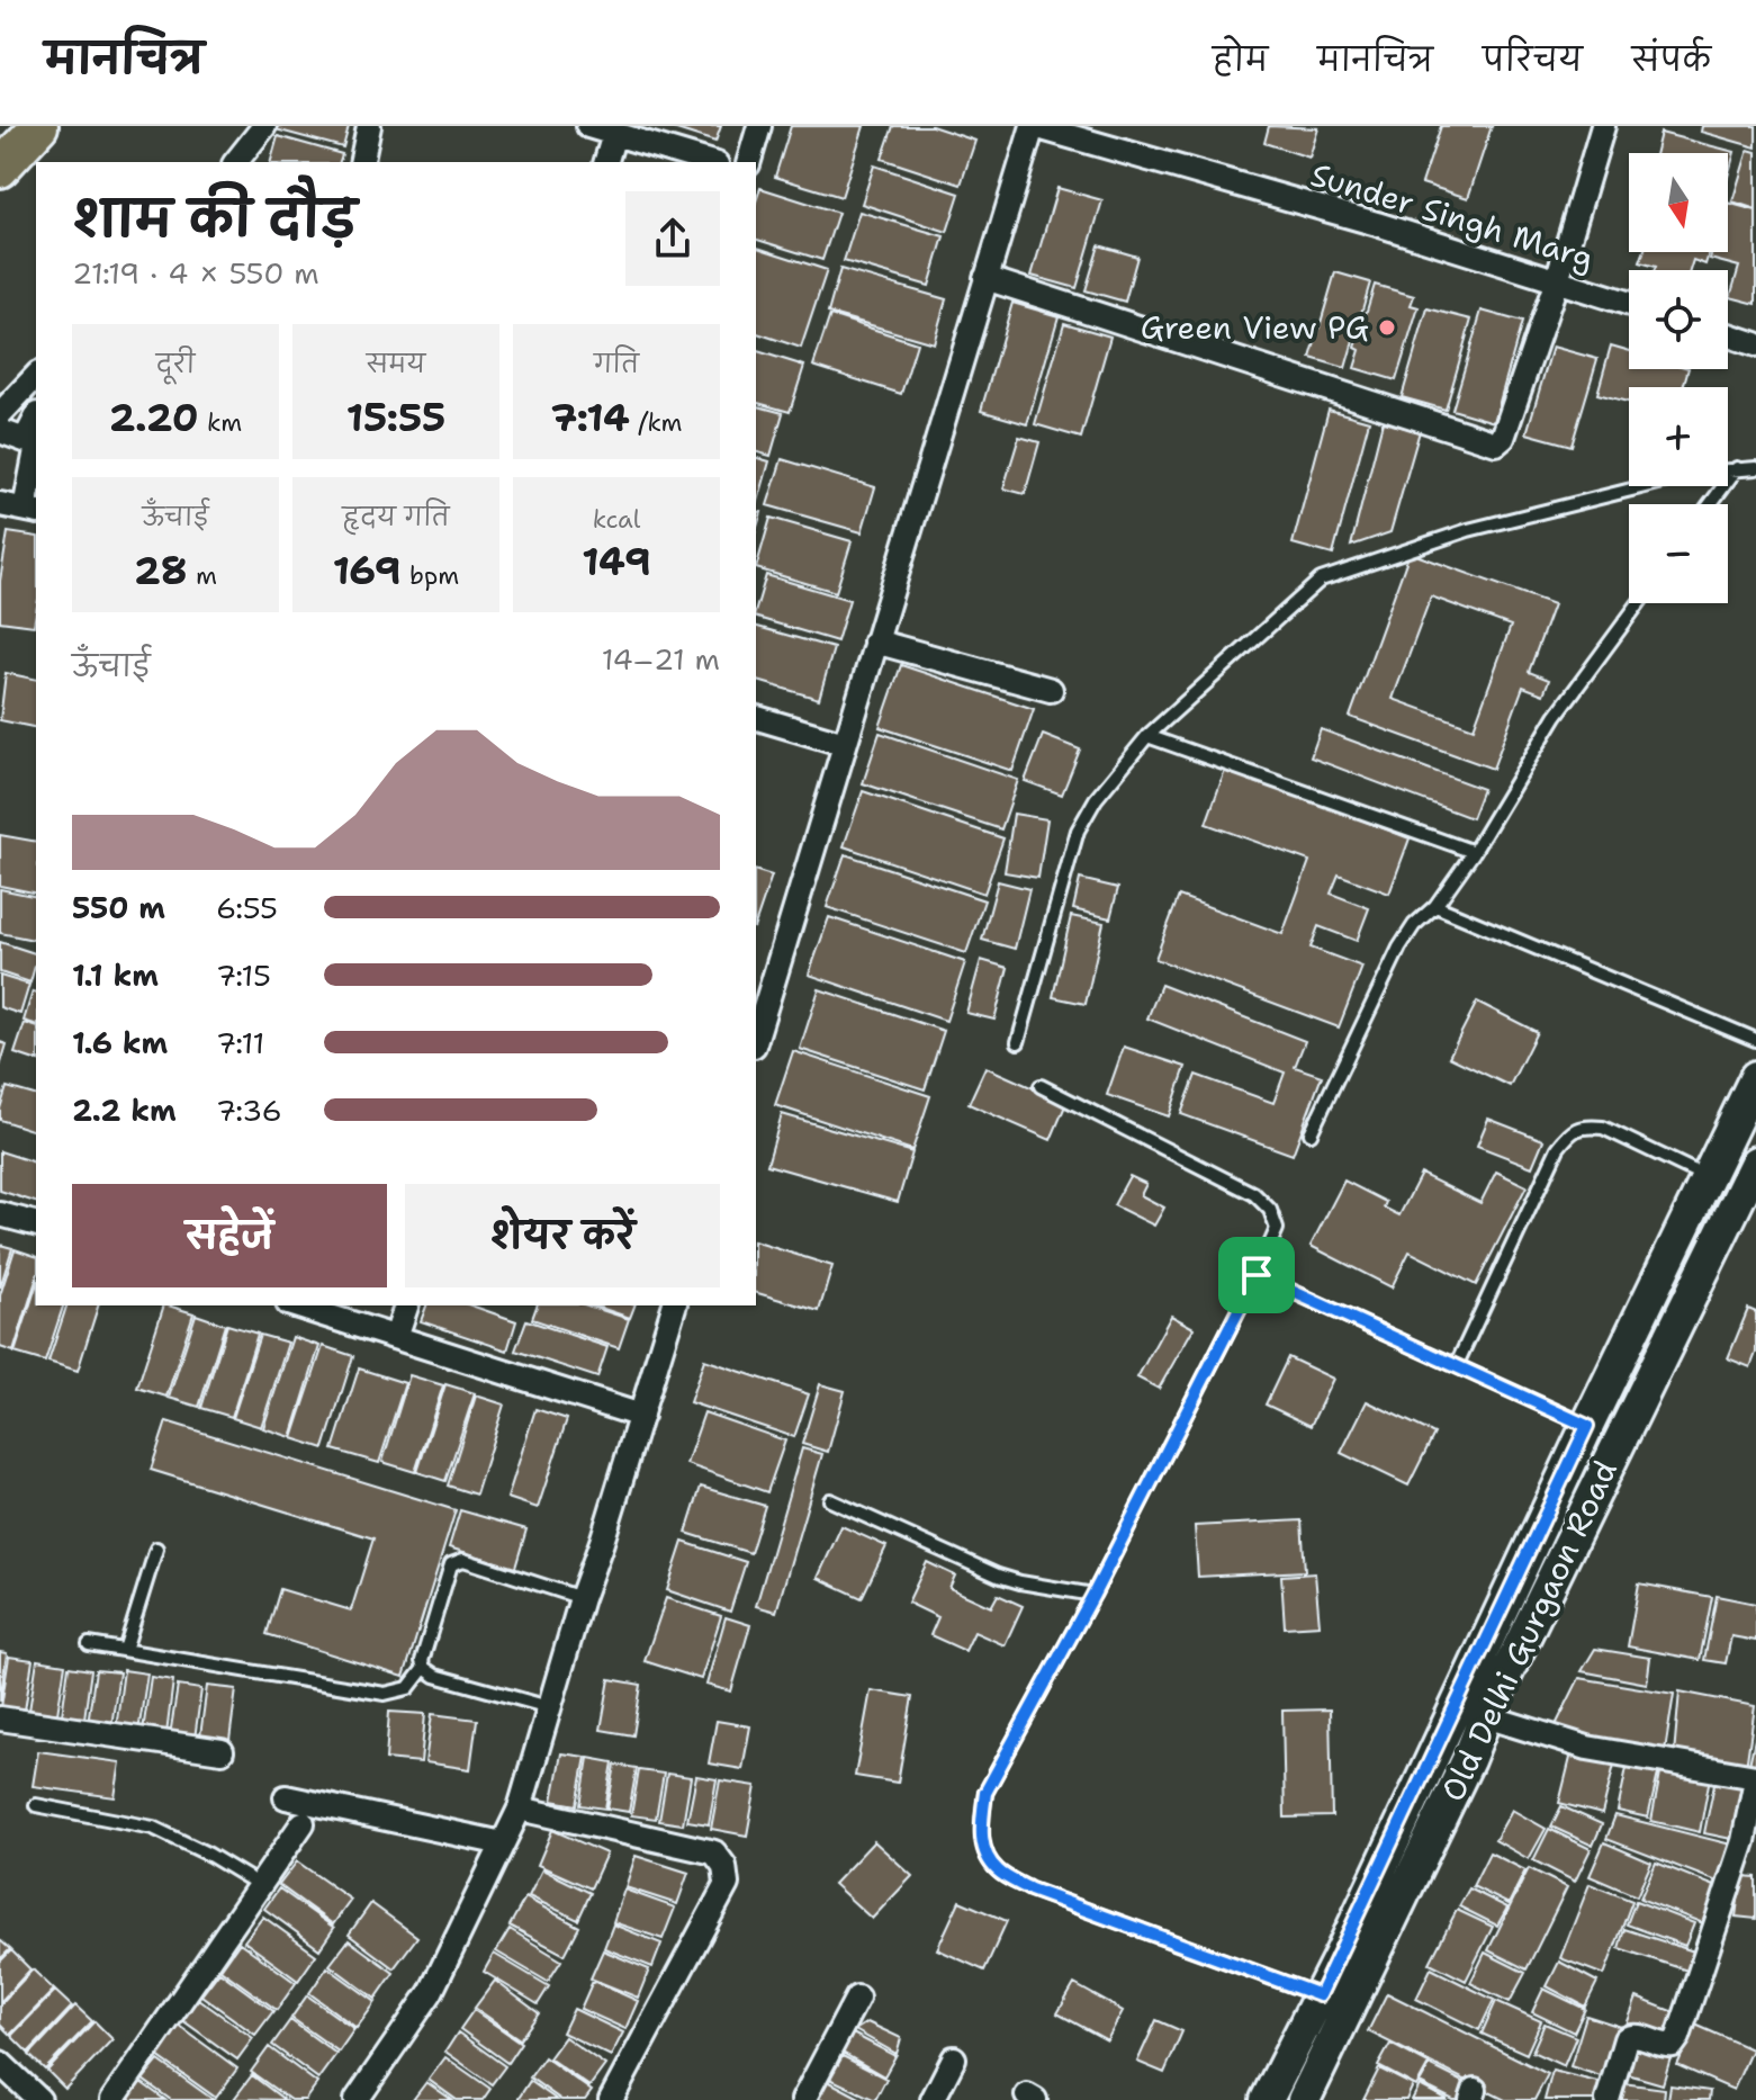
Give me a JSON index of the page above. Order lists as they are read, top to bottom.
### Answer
{
  "streets": {
    "main road": ["Old Delhi Gurgaon Road"],
    "street": ["Sunder Singh Marg"]
  },
  "places": ["Green View PG"],
  "north": "bottom",
  "page": {
    "header": "मानचित्र",
    "nav": [
      "होम",
      "मानचित्र",
      "परिचय",
      "संपर्क"
    ],
    "map_buttons": ["+", "−"],
    "heading": ["शाम की दौड़", "21:19 · 4 × 550 m"],
    "stats": [
      ["दूरी", "2.20 km"],
      ["समय", "15:55"],
      ["गति", "7:14 /km"],
      ["ऊँचाई", "28 m"],
      ["हृदय गति", "169 bpm"],
      ["kcal", "149"]
    ],
    "chart": ["ऊँचाई", "14–21 m"],
    "list": [
      {
        "name": "550 m",
        "note": "6:55"
      },
      {
        "name": "1.1 km",
        "note": "7:15"
      },
      {
        "name": "1.6 km",
        "note": "7:11"
      },
      {
        "name": "2.2 km",
        "note": "7:36"
      }
    ],
    "buttons": ["सहेजें", "शेयर करें"]
  }
}
